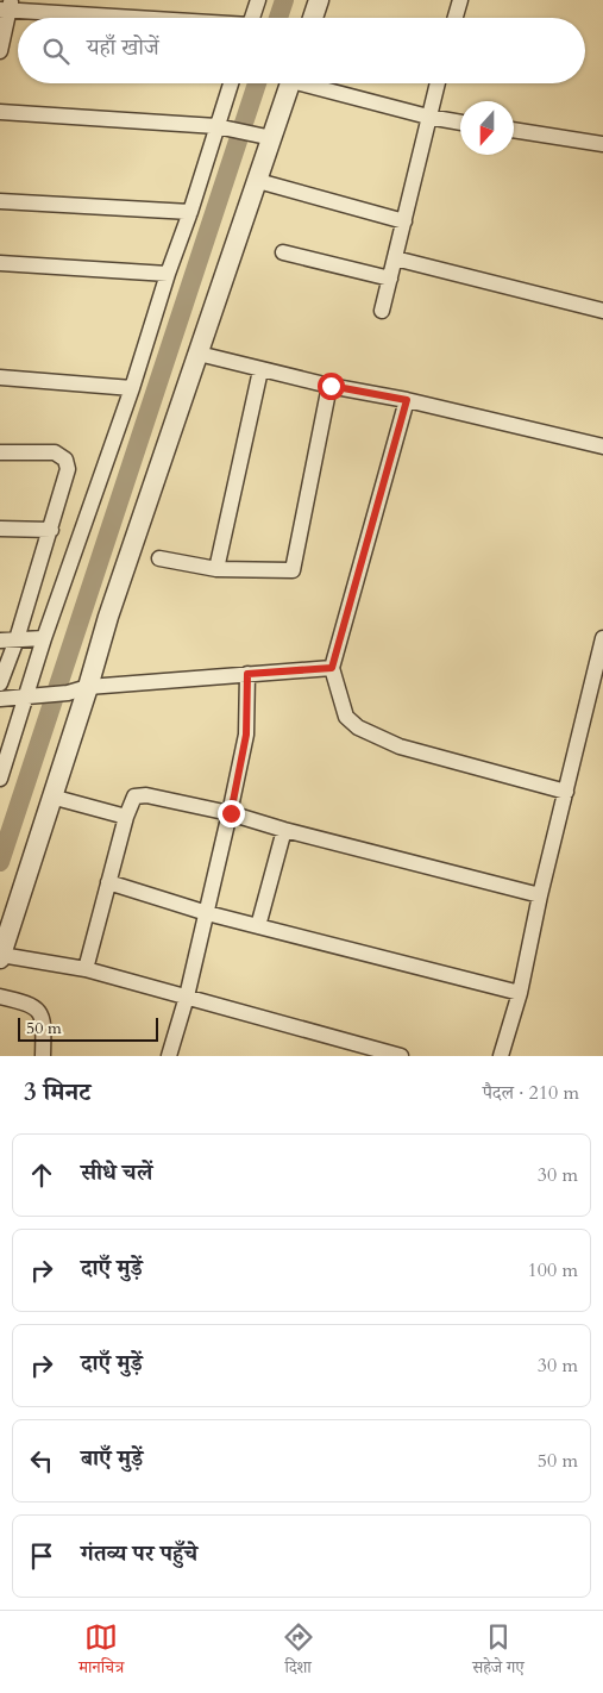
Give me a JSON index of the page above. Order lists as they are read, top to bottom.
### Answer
{
  "scale_bar": "50 m",
  "north": "bottom",
  "page": {
    "search": "यहाँ खोजें",
    "scale": "50 m",
    "heading": ["3 मिनट", "पैदल · 210 m"],
    "list": [
      ["सीधे चलें", "30 m"],
      ["दाएँ मुड़ें", "100 m"],
      ["दाएँ मुड़ें", "30 m"],
      ["बाएँ मुड़ें", "50 m"],
      "गंतव्य पर पहुँचे"
    ],
    "nav": ["मानचित्र", "दिशा", "सहेजे गए"]
  }
}
